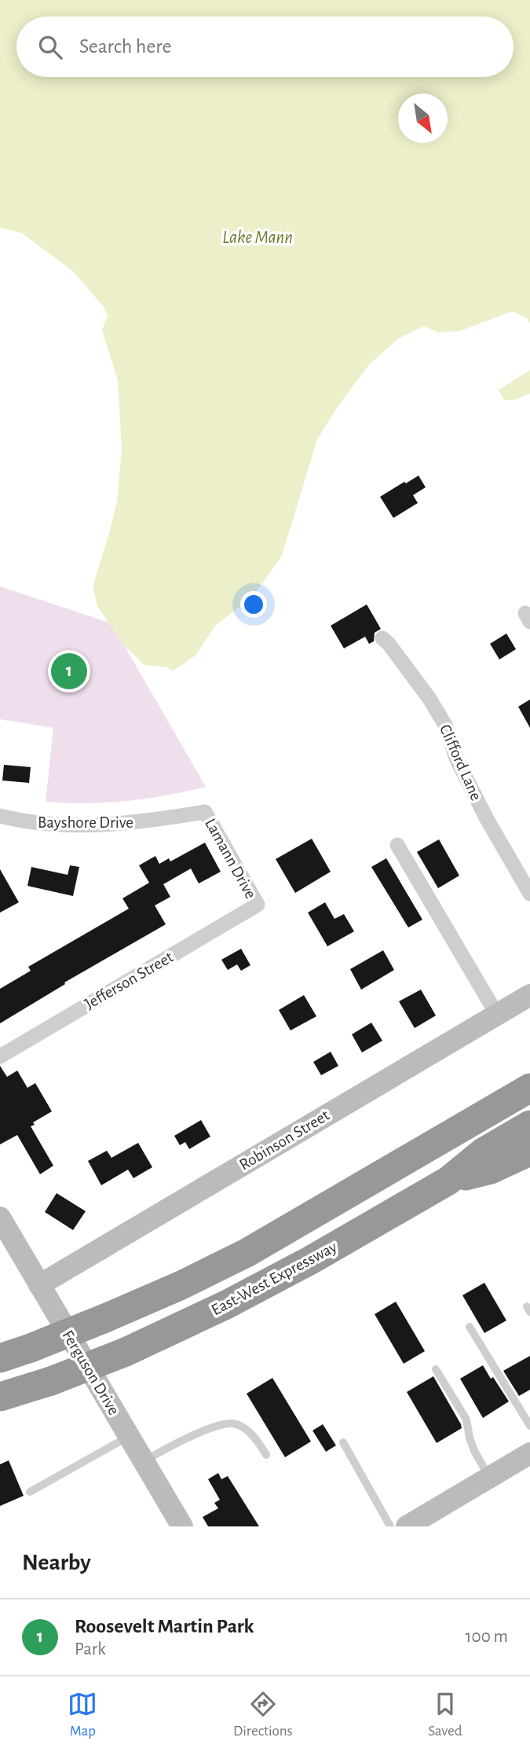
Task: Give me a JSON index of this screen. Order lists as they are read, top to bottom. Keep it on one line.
{"streets":{"highway":["East-West Expressway"],"street":["Clifford Lane","Bayshore Drive","Lamann Drive","Jefferson Street","Robinson Street","Ferguson Drive"]},"crossings":[["Bayshore Drive","Lamann Drive"],["Lamann Drive","Jefferson Street"],["Robinson Street","Ferguson Drive"]],"water":["Lake Mann"],"north":"bottom right","page":{"search":"Search here","pins":"1","heading":"Nearby","list":[{"mark":"1","name":"Roosevelt Martin Park","note":"Park","value":"100 m"}],"nav":["Map","Directions","Saved"]}}
